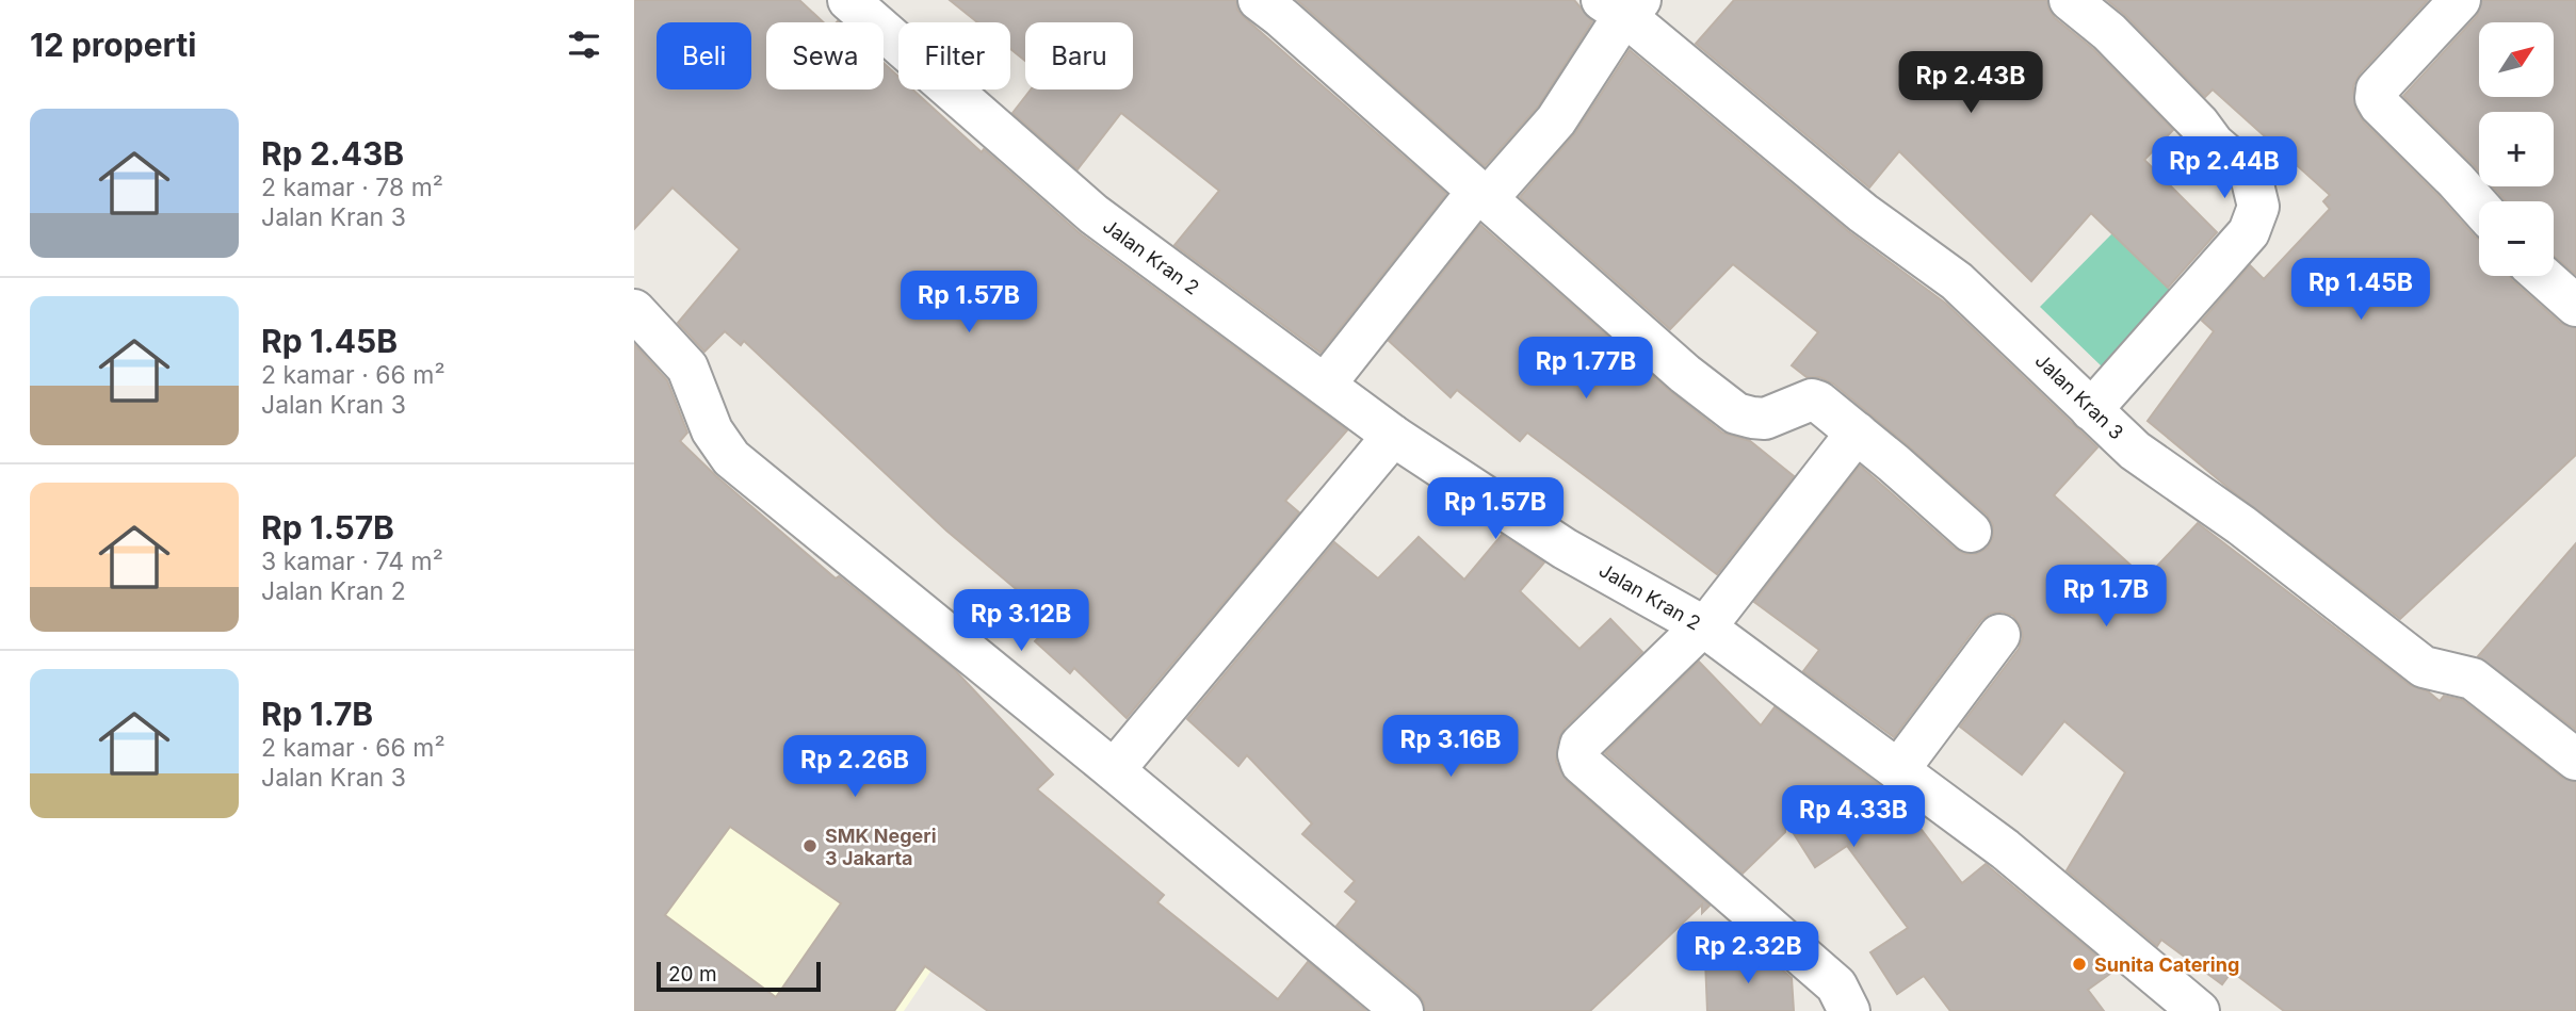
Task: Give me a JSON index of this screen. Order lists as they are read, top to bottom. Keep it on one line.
{"streets":{"street":["Jalan Kran 2","Jalan Kran 3"]},"places":["SMK Negeri 3 Jakarta","Sunita Catering"],"scale_bar":"20 m","north":"top right","page":{"heading":"12 properti","map_buttons":["+","−"],"chip":["Beli","Sewa","Filter","Baru"],"price":["Rp 2.43B","Rp 2.44B","Rp 1.45B","Rp 1.57B","Rp 1.77B","Rp 1.57B","Rp 1.7B","Rp 3.12B","Rp 3.16B","Rp 2.26B","Rp 4.33B","Rp 2.32B"],"list":[{"name":"Rp 2.43B","note":"2 kamar · 78 m² · Jalan Kran 3"},{"name":"Rp 1.45B","note":"2 kamar · 66 m² · Jalan Kran 3"},{"name":"Rp 1.57B","note":"3 kamar · 74 m² · Jalan Kran 2"},{"name":"Rp 1.7B","note":"2 kamar · 66 m² · Jalan Kran 3"}],"scale":"20 m"}}
